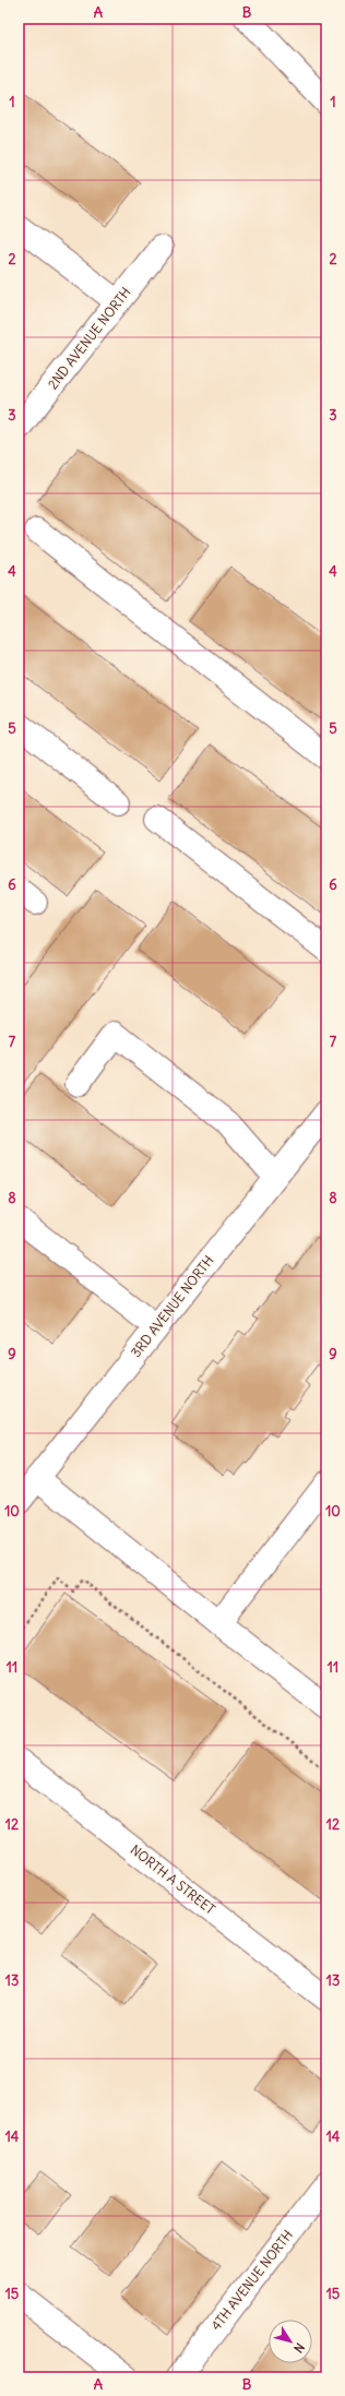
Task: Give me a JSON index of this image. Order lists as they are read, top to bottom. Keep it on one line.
{"streets":{"main road":["2ND AVENUE NORTH","3RD AVENUE NORTH","NORTH A STREET","4TH AVENUE NORTH"]},"north":"bottom right","grid":{"columns":["A","B"],"rows":["1","2","3","4","5","6","7","8","9","10","11","12","13","14","15"]}}
